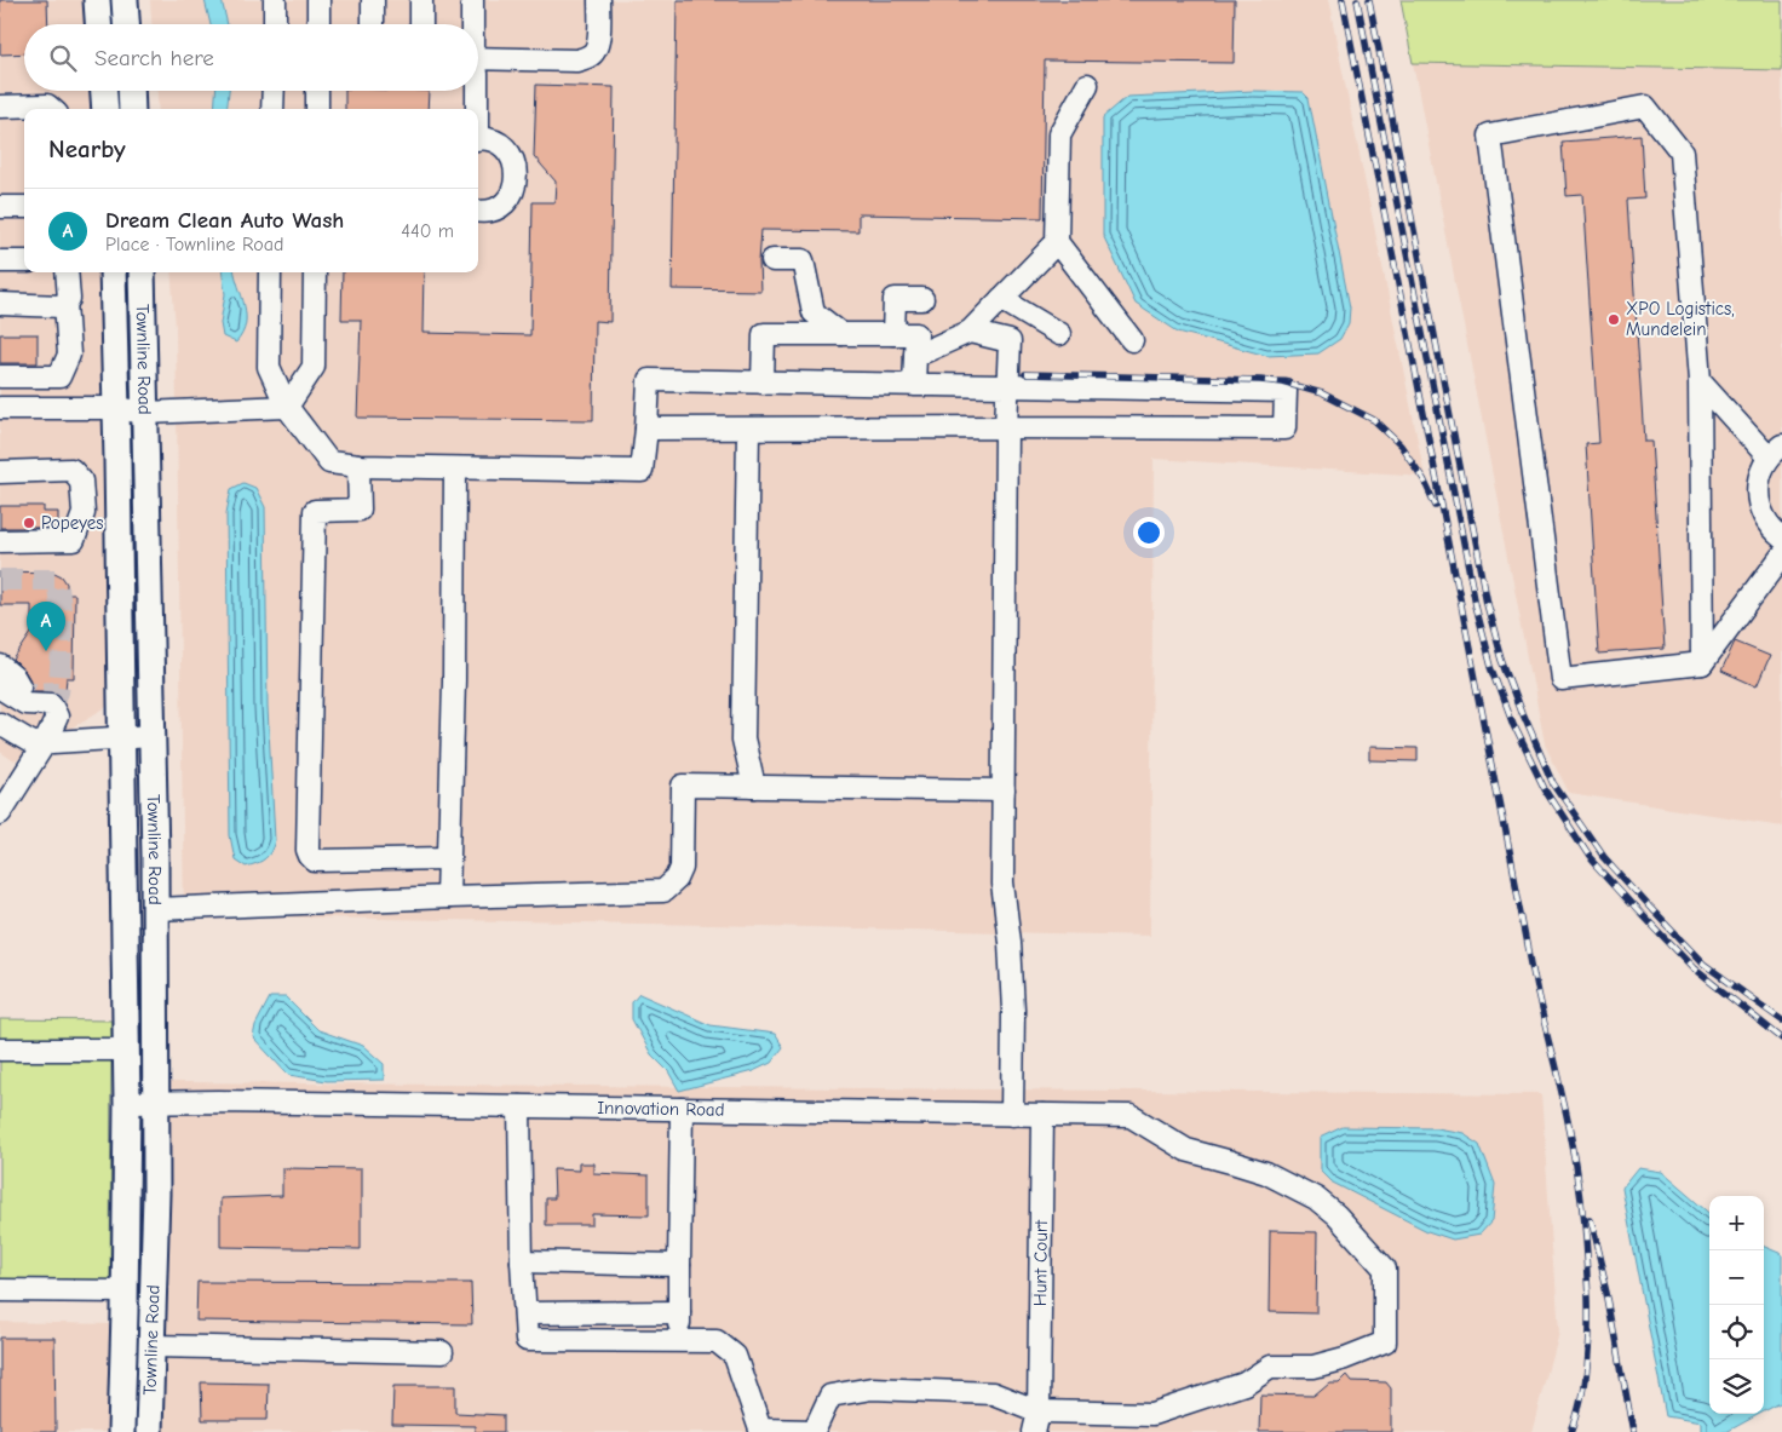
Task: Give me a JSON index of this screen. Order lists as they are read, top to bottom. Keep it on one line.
{"streets":{"main road":["Townline Road"],"street":["Innovation Road","Hunt Court"]},"crossings":[["Townline Road","Innovation Road"],["Innovation Road","Hunt Court"]],"places":["XPO Logistics, Mundelein","Popeyes"],"page":{"search":"Search here","heading":"Nearby","list":[{"mark":"A","name":"Dream Clean Auto Wash","note":"Place · Townline Road","value":"440 m"}],"pins":"A","map_buttons":["+","−"]}}
